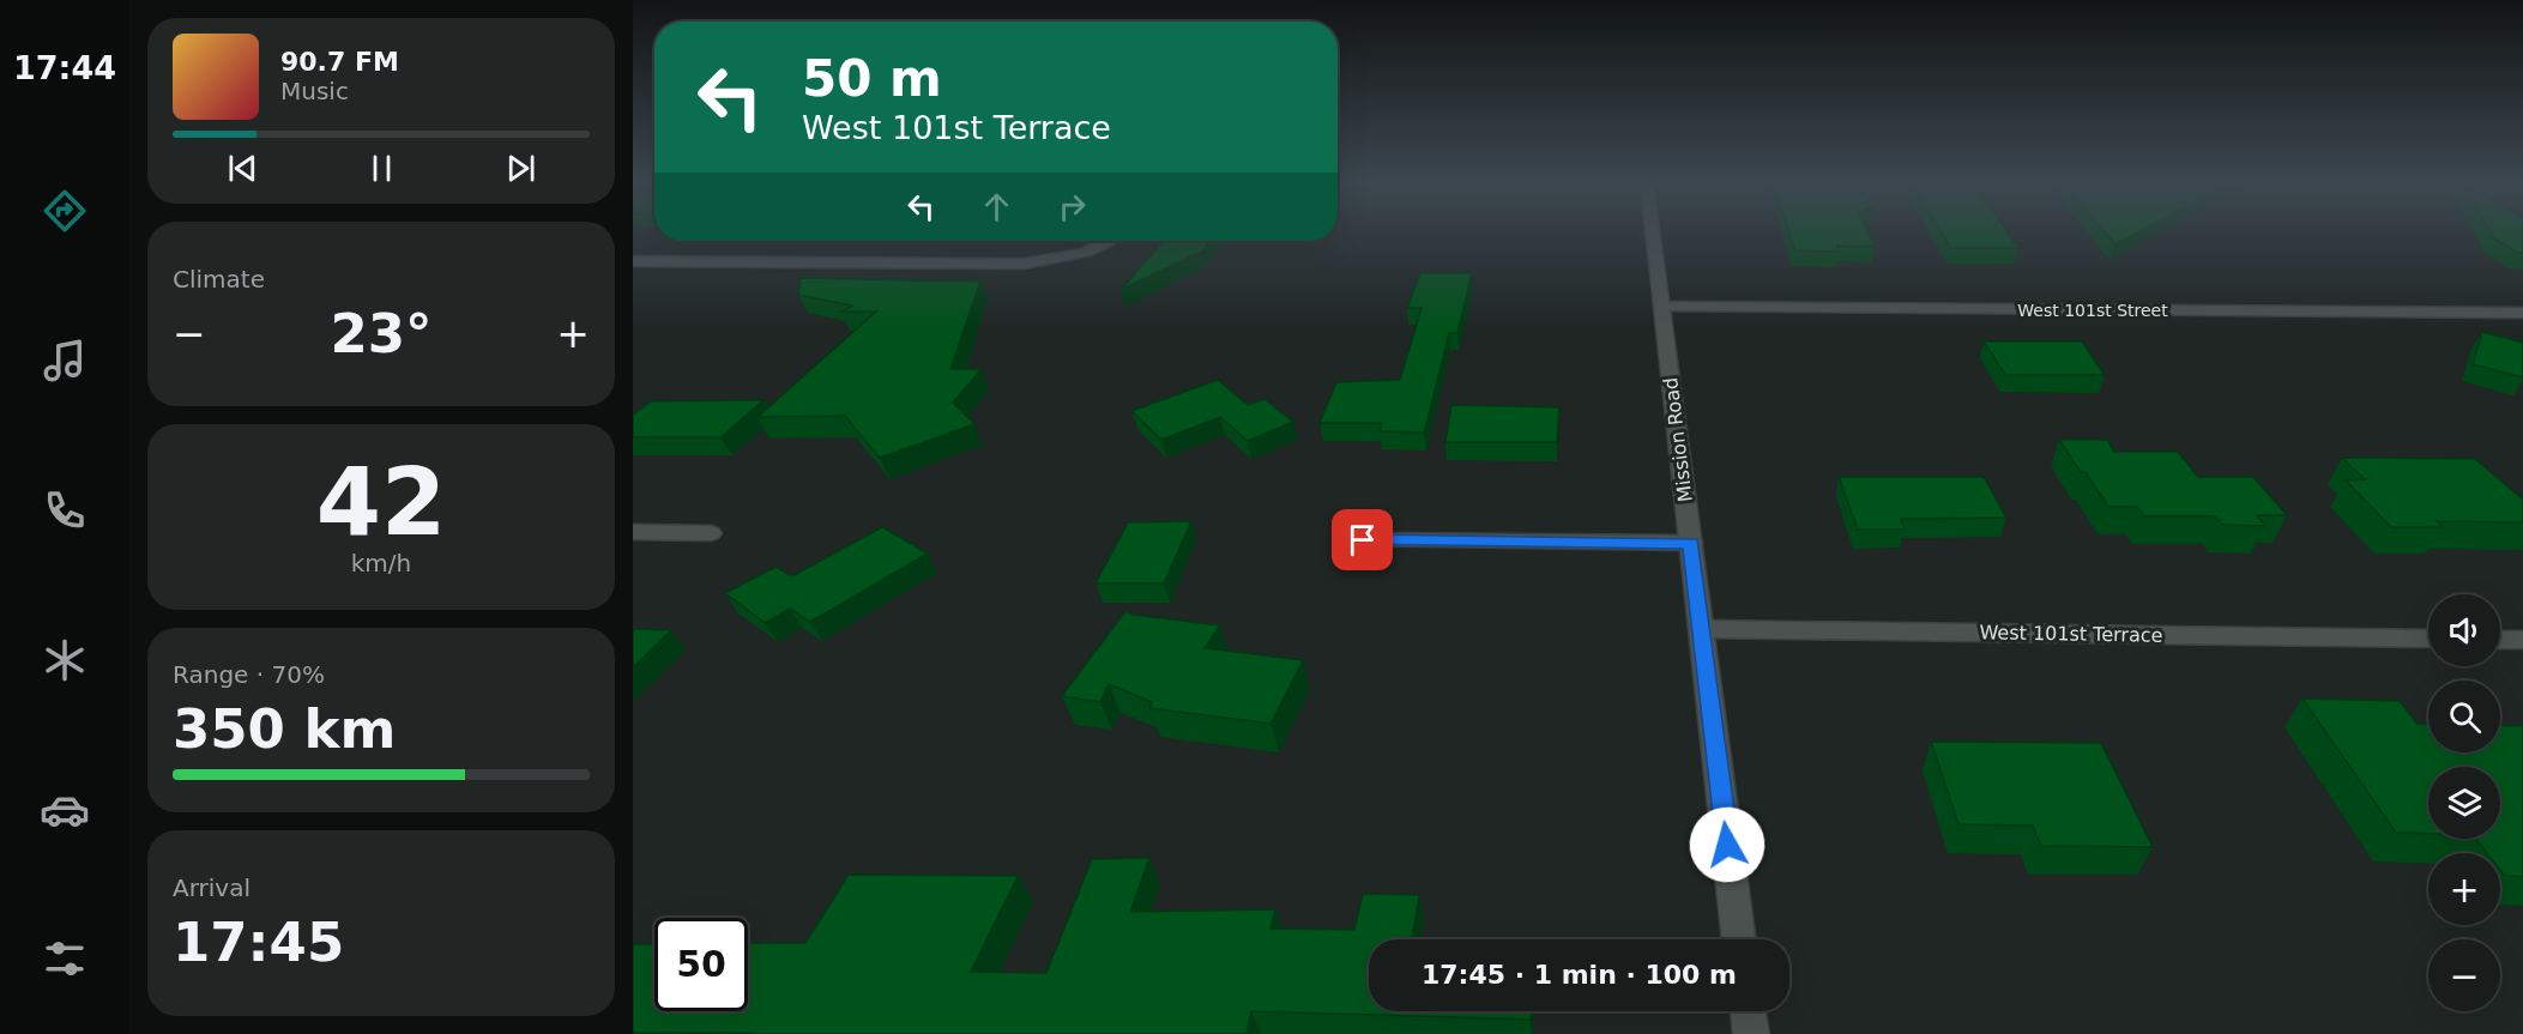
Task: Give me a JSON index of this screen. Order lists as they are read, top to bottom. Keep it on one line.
{"streets":{"street":["West 101st Street","Mission Road","West 101st Terrace"]},"crossings":[["West 101st Street","Mission Road"],["Mission Road","West 101st Terrace"]],"page":{"tabs":"17:44","turn":["50 m","West 101st Terrace"],"song":["90.7 FM","Music"],"tile":["Climate",["42","km/h"],["Range · 70%","350 km"],["Arrival","17:45"]],"heat":["−","23°","+"],"map_buttons":["+","−"],"limit":"50","trip":"17:45 · 1 min · 100 m"}}
